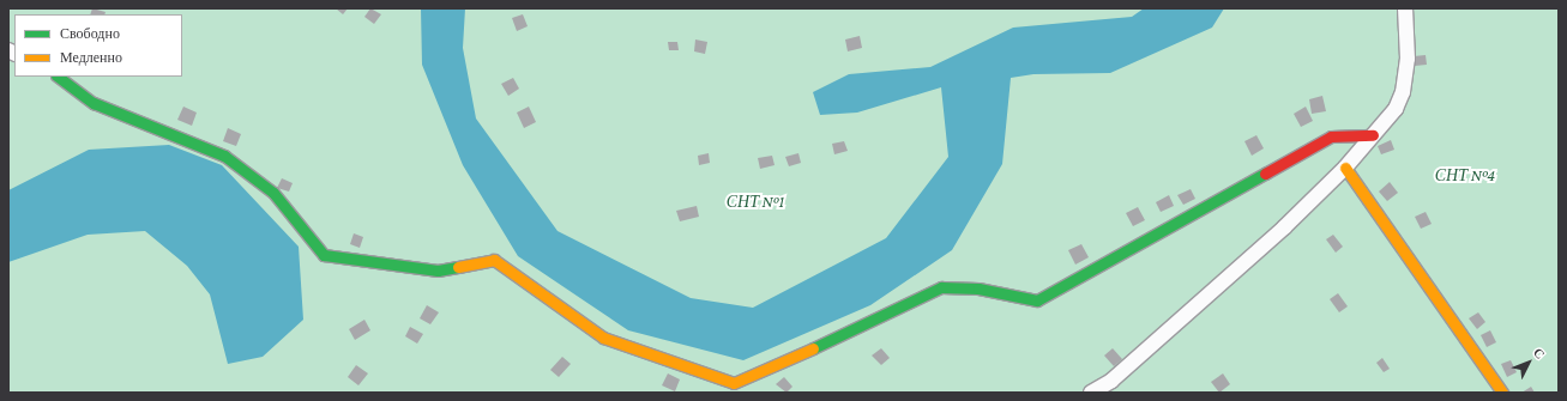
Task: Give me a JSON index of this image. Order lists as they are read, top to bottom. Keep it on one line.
{"parks":["СНТ №4","СНТ №1"],"legend":["Свободно","Медленно"],"north":"top right"}
